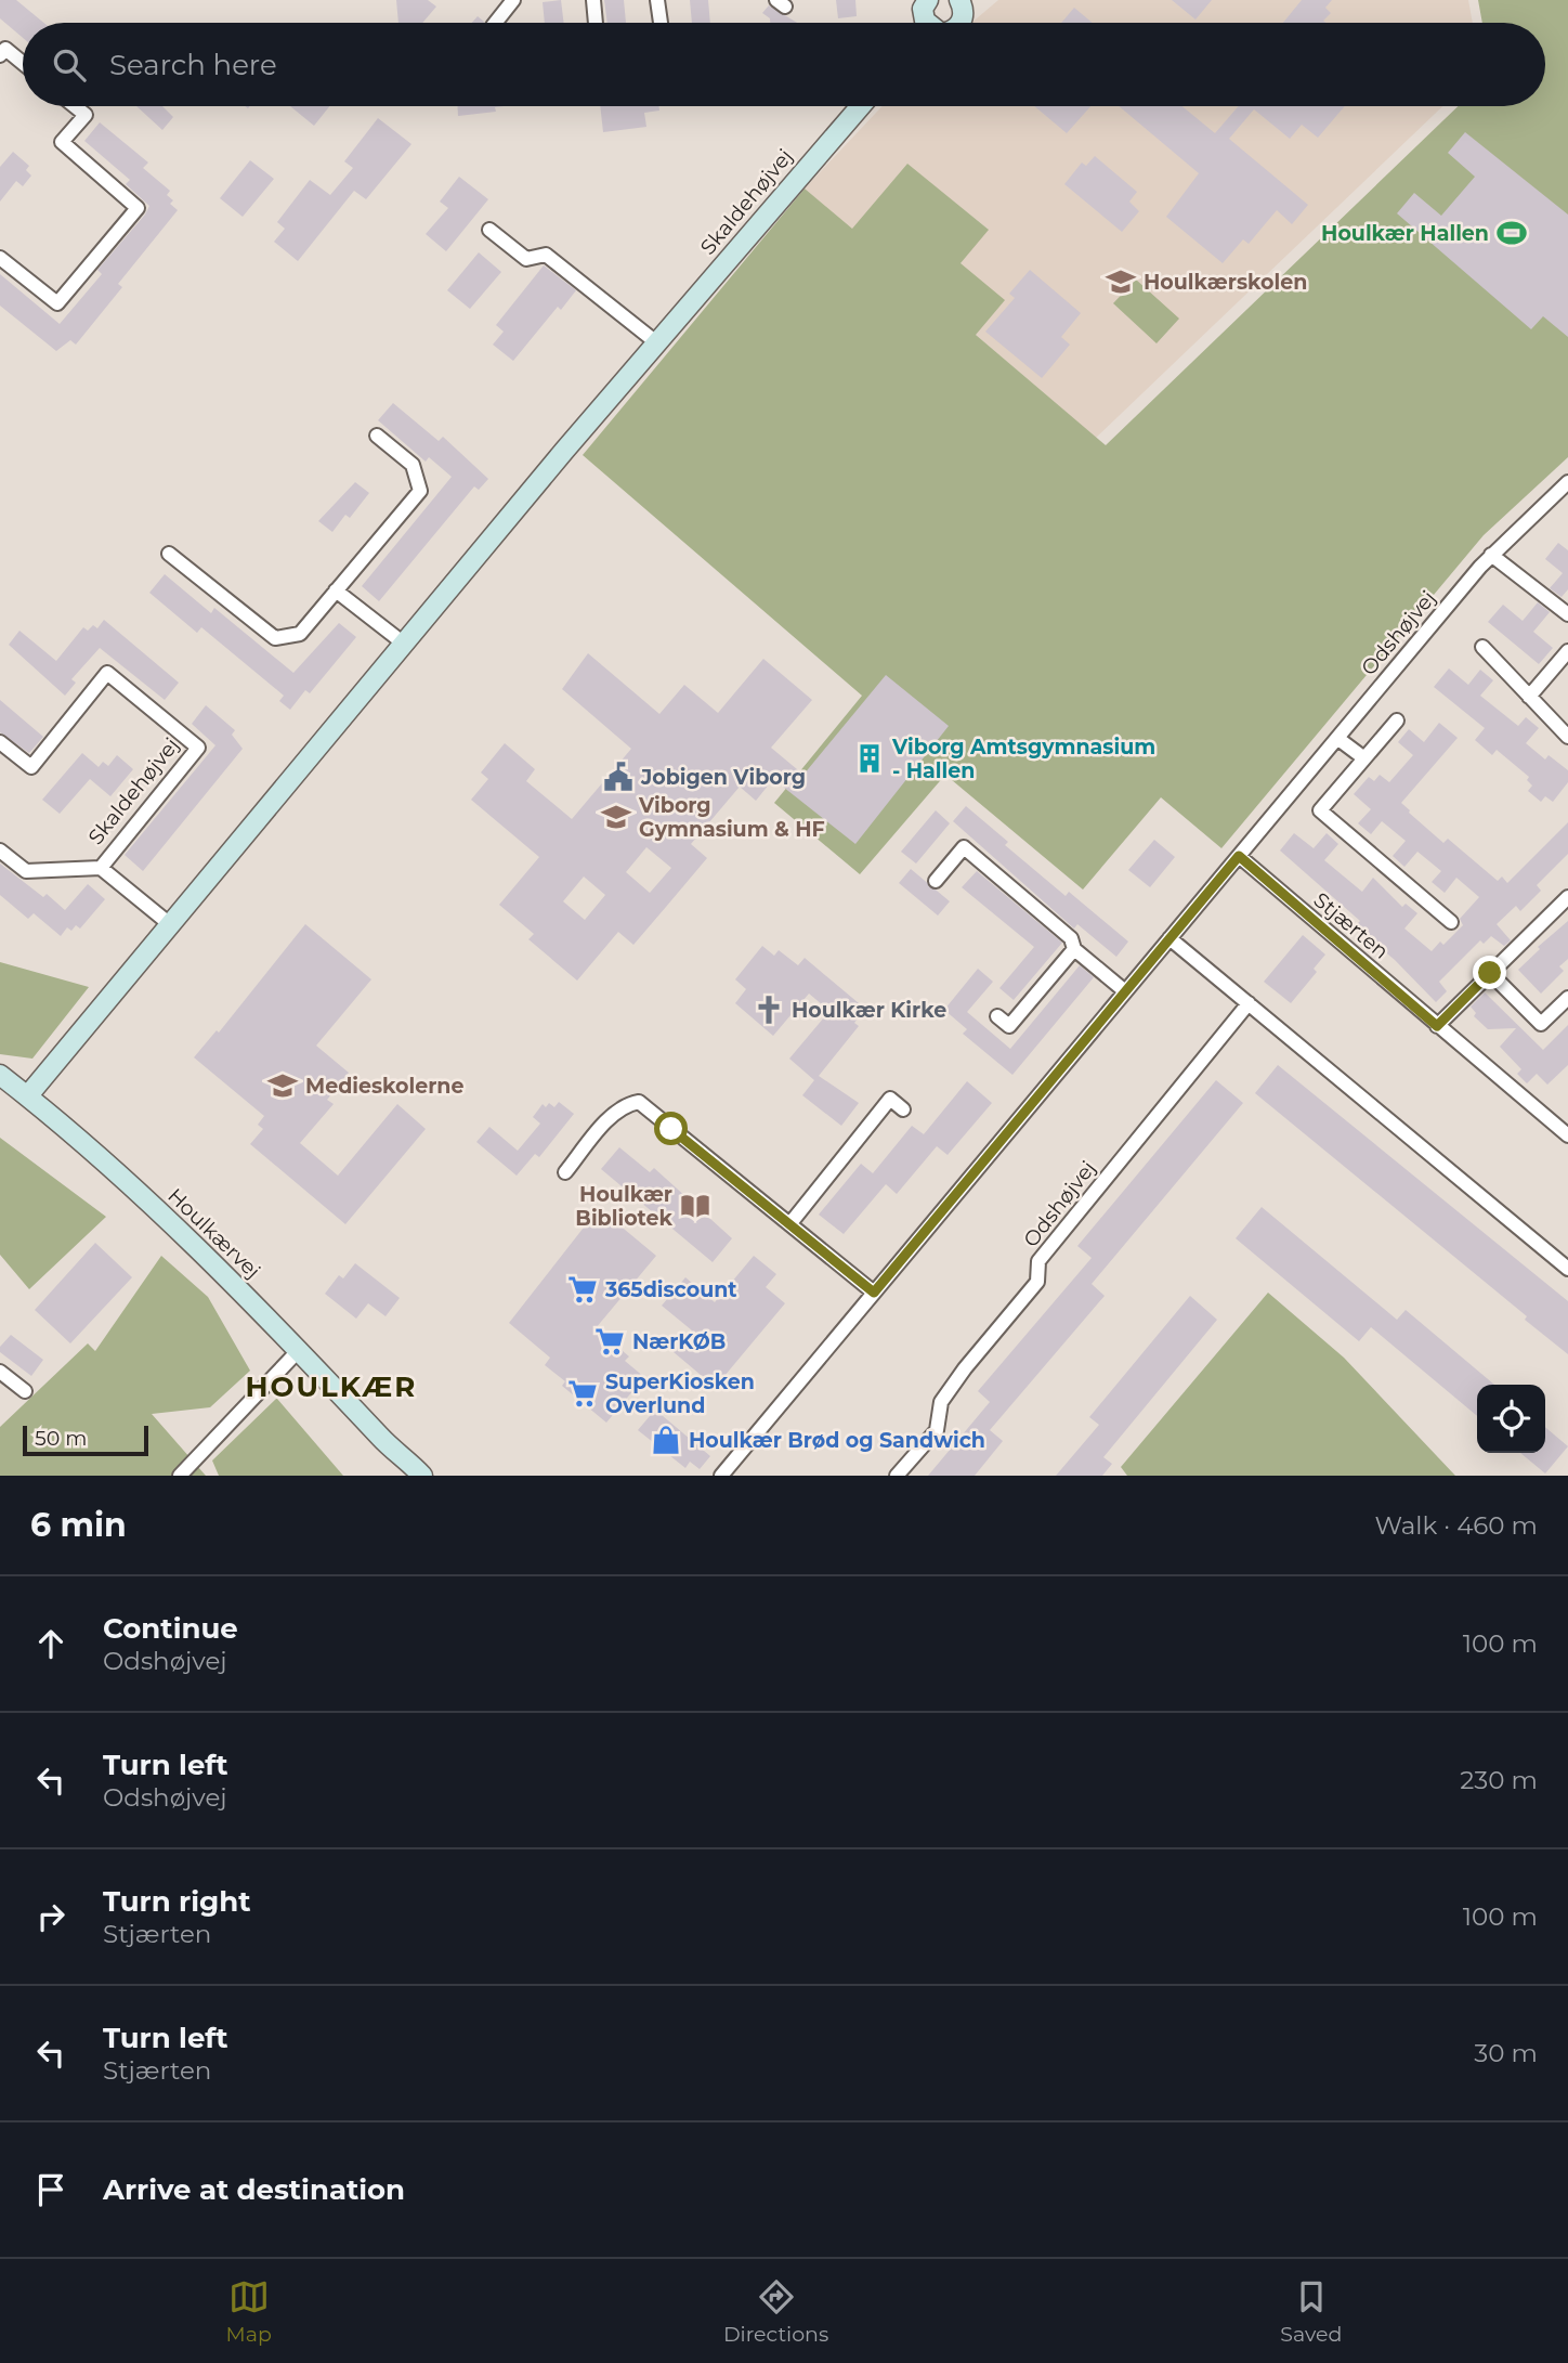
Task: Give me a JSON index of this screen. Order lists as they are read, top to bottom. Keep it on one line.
{"streets":{"street":["Skaldehøjvej","Odshøjvej","Stjærten","Houlkærvej"]},"crossings":[["Skaldehøjvej","Houlkærvej"],["Odshøjvej","Stjærten"]],"districts":["HOULKÆR"],"places":{"sports":["Houlkær Hallen"],"school or university":["Houlkærskolen","Viborg Gymnasium & HF","Medieskolerne"],"building":["Viborg Amtsgymnasium - Hallen"],"public building":["Jobigen Viborg"],"church":["Houlkær Kirke"],"library":["Houlkær Bibliotek"],"supermarket":["365discount","NærKØB","SuperKiosken Overlund"],"shop":["Houlkær Brød og Sandwich"]},"scale_bar":"50 m","page":{"search":"Search here","scale":"50 m","heading":["6 min","Walk · 460 m"],"list":[["Continue","Odshøjvej","100 m"],["Turn left","Odshøjvej","230 m"],["Turn right","Stjærten","100 m"],["Turn left","Stjærten","30 m"],"Arrive at destination"],"nav":["Map","Directions","Saved"]}}
